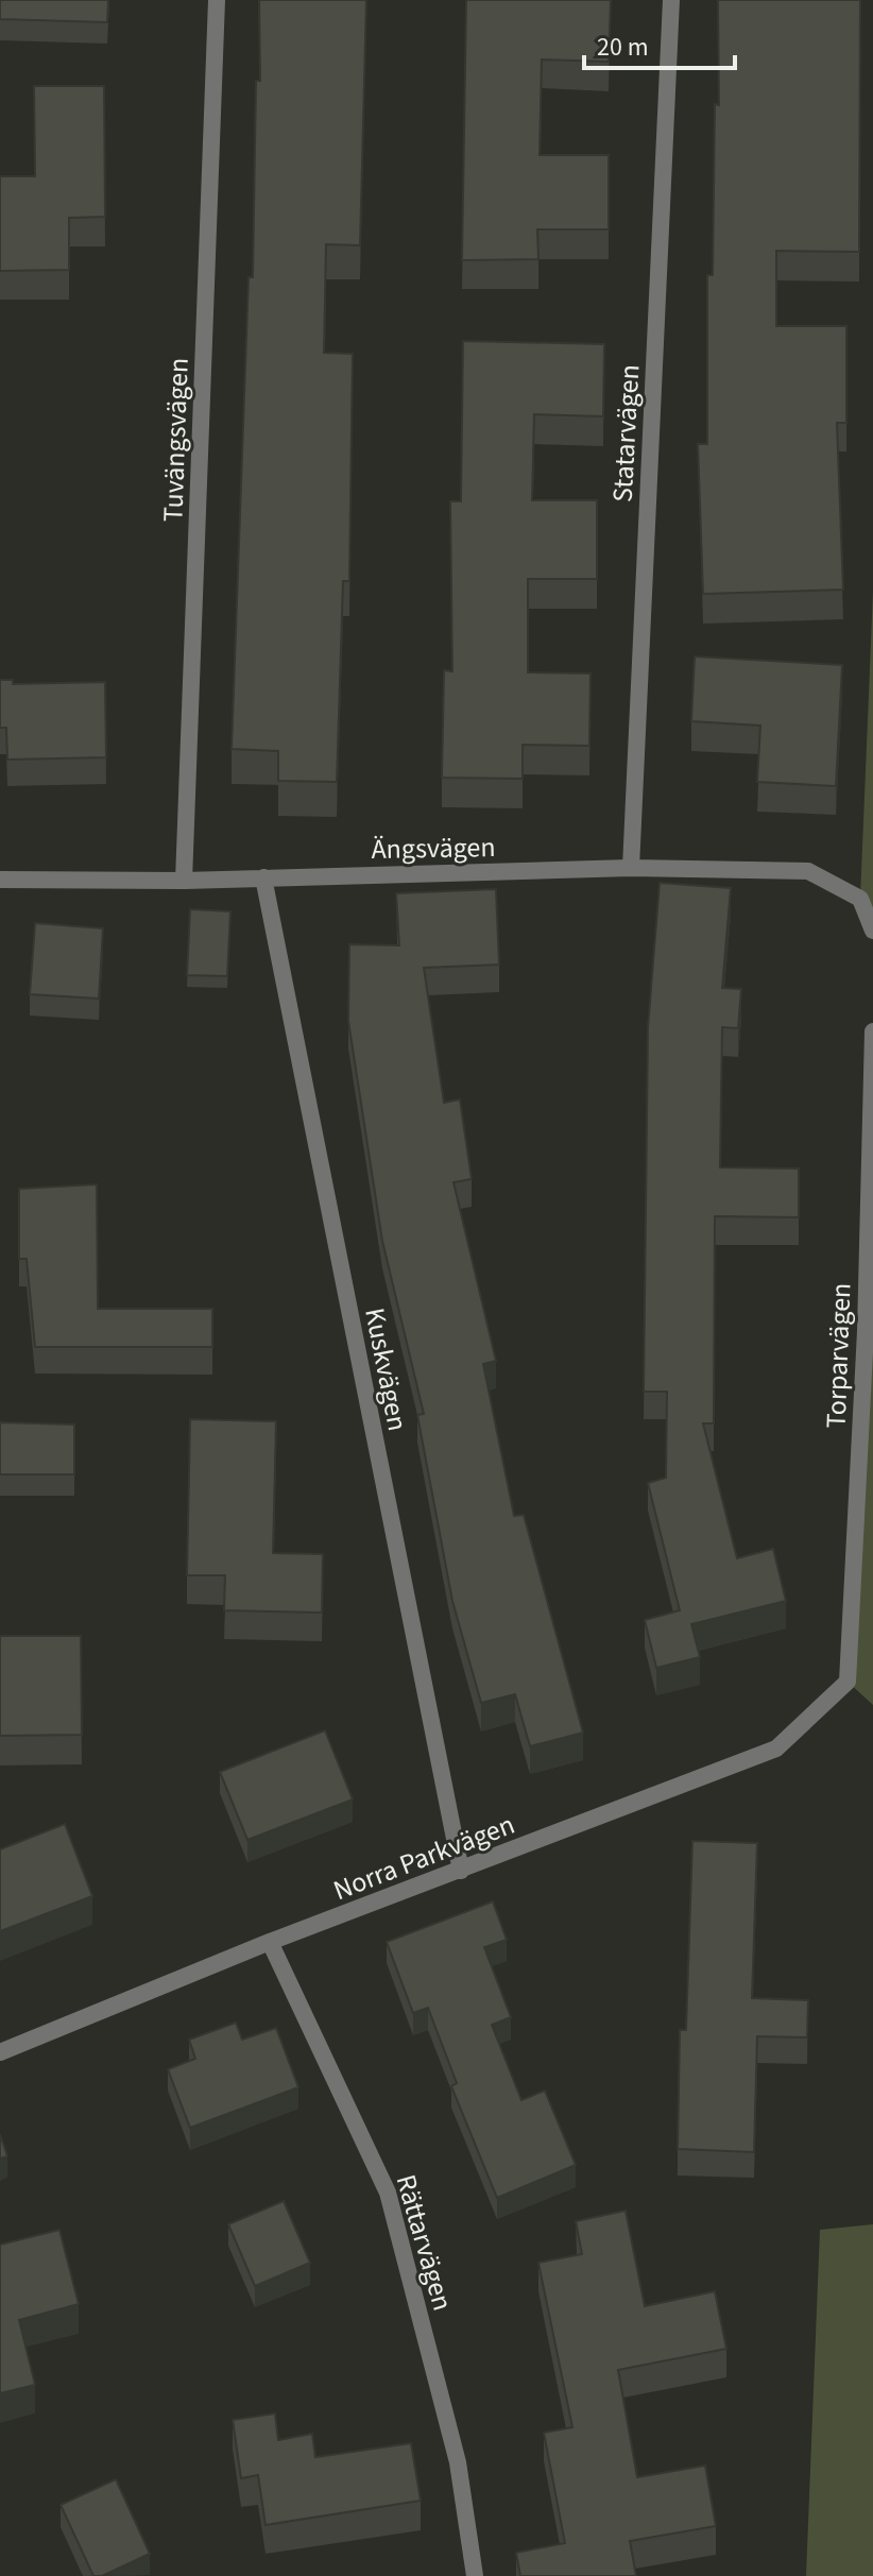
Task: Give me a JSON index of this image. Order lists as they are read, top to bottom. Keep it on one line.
{"streets":{"street":["Statarvägen","Tuvängsvägen","Ängsvägen","Torparvägen","Kuskvägen","Norra Parkvägen","Rättarvägen"]},"crossings":[["Statarvägen","Ängsvägen"],["Tuvängsvägen","Ängsvägen"],["Ängsvägen","Kuskvägen"],["Torparvägen","Norra Parkvägen"],["Kuskvägen","Norra Parkvägen"],["Norra Parkvägen","Rättarvägen"]],"scale_bar":"20 m"}
